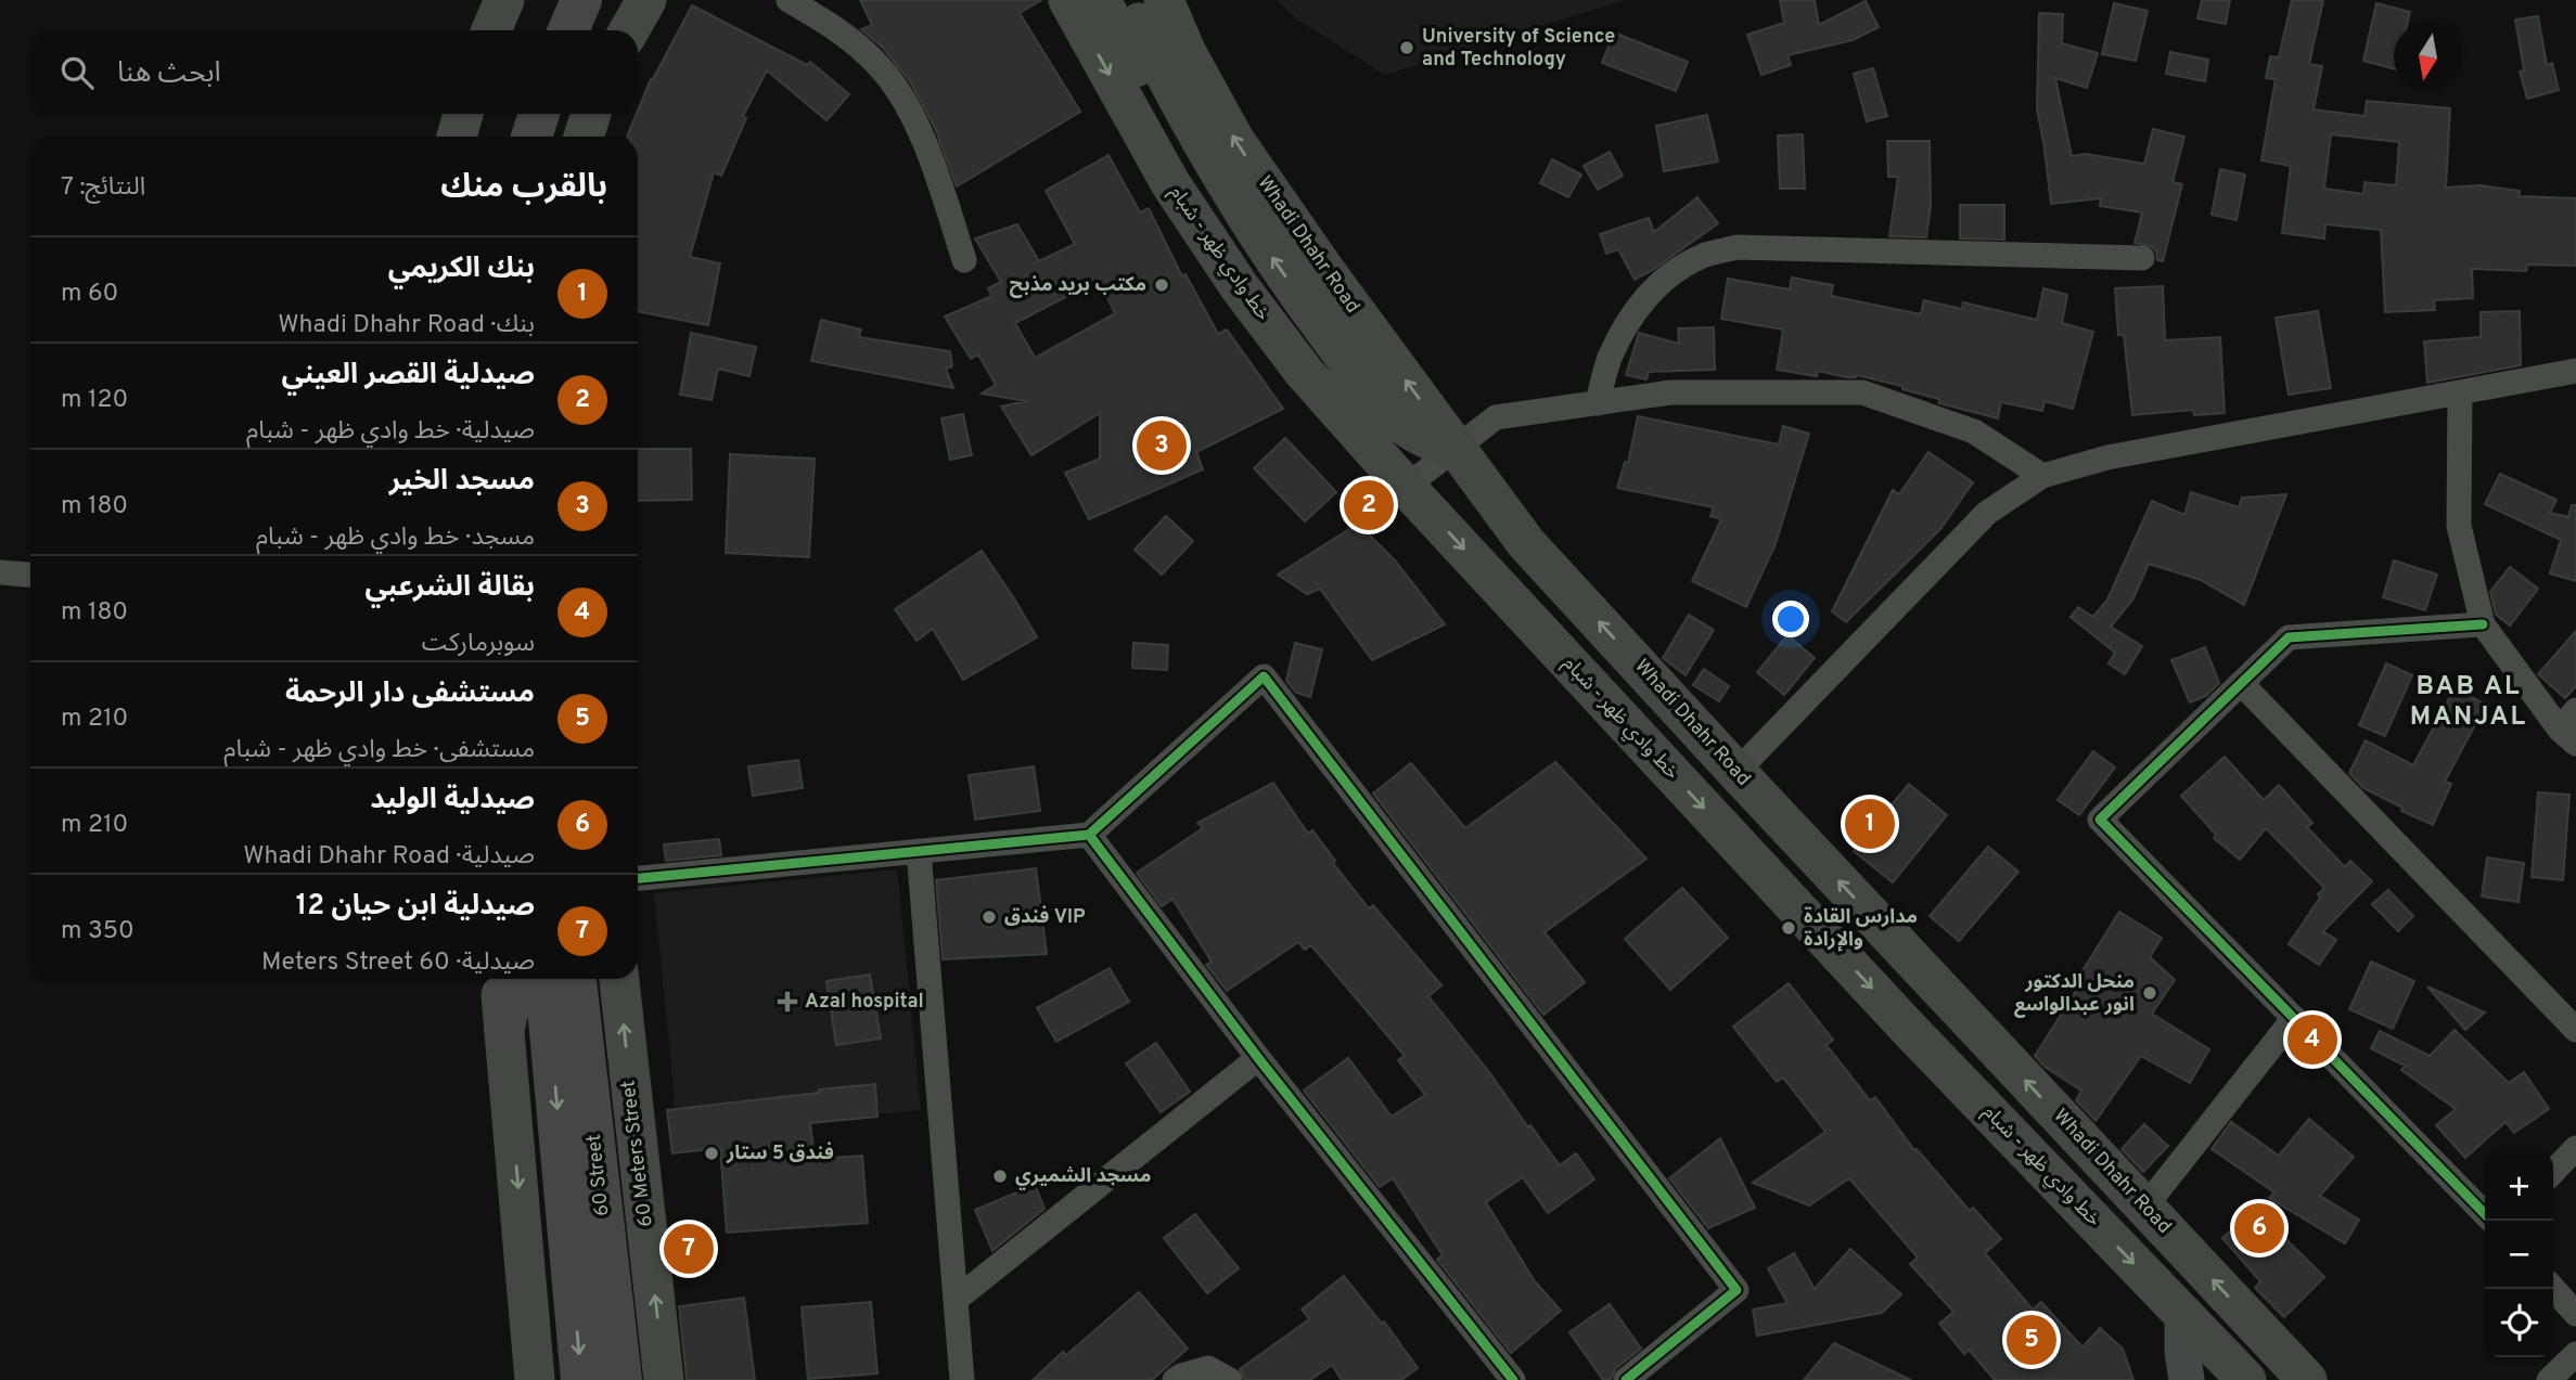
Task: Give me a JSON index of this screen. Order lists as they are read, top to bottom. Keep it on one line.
{"streets":{"highway":["60 Street"],"main road":["Whadi Dhahr Road","خط وادي ظهر - شبام","60 Meters Street"]},"districts":["BAB AL MANJAL"],"places":{"other":["University of Science and Technology","مكتب بريد مذبح","فندق VIP","مدارس القادة والإرادة","منحل الدكتور انور عبدالواسع","فندق 5 ستار","مسجد الشميري"],"health":["Azal hospital"]},"north":"bottom","page":{"search":"ابحث هنا","heading":["بالقرب منك","النتائج: 7"],"list":[{"mark":"1","name":"بنك الكريمي","note":"بنك · Whadi Dhahr Road","value":"60 m"},{"mark":"2","name":"صيدلية القصر العيني","note":"صيدلية · خط وادي ظهر - شبام","value":"120 m"},{"mark":"3","name":"مسجد الخير","note":"مسجد · خط وادي ظهر - شبام","value":"180 m"},{"mark":"4","name":"بقالة الشرعبي","note":"سوبرماركت","value":"180 m"},{"mark":"5","name":"مستشفى دار الرحمة","note":"مستشفى · خط وادي ظهر - شبام","value":"210 m"},{"mark":"6","name":"صيدلية الوليد","note":"صيدلية · Whadi Dhahr Road","value":"210 m"},{"mark":"7","name":"صيدلية ابن حيان 12","note":"صيدلية · 60 Meters Street","value":"350 m"}],"pins":["3","2","1","4","6","7","5"],"map_buttons":["+","−"]}}
